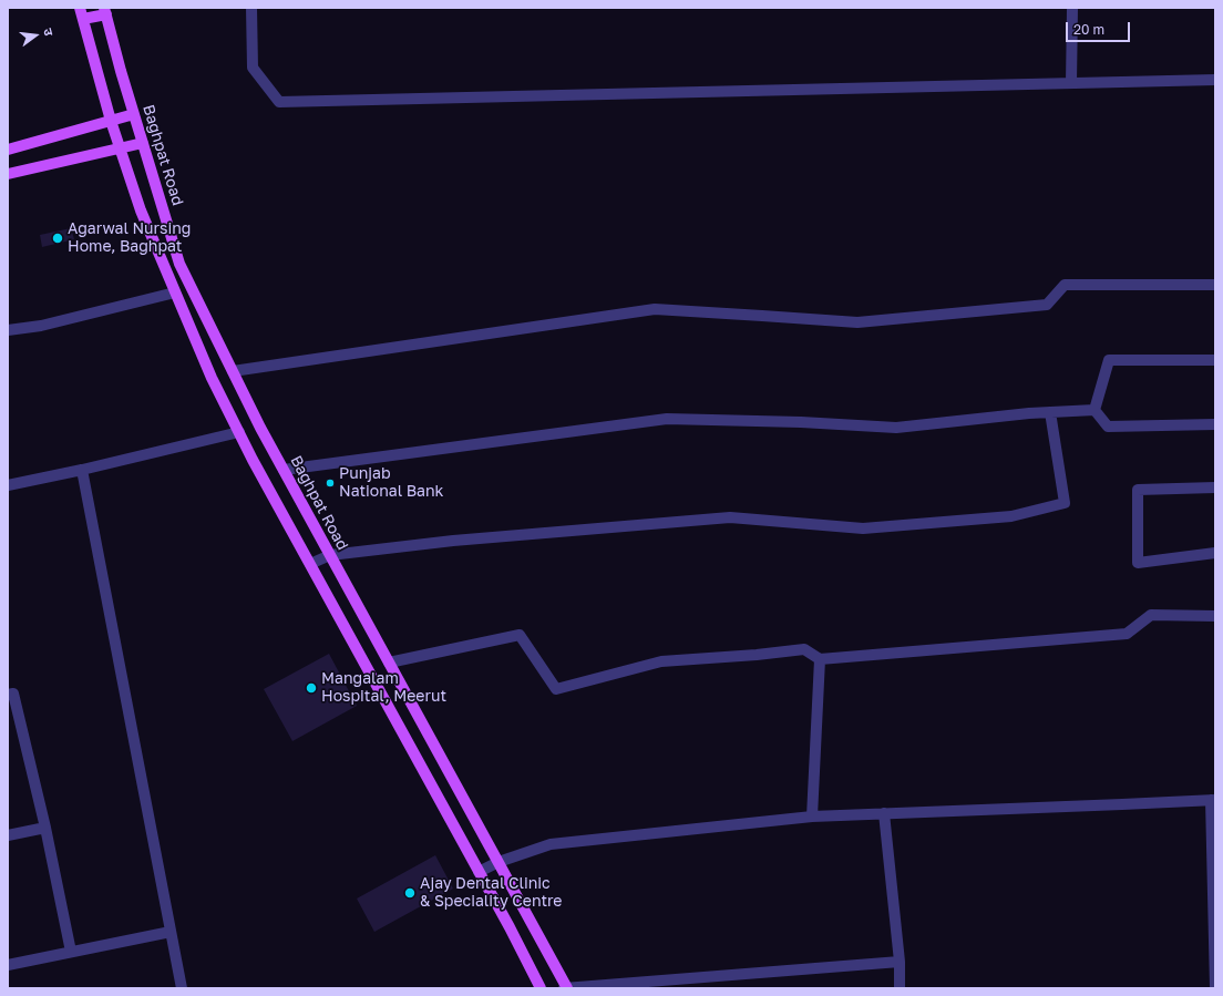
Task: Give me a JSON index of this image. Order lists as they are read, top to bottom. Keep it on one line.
{"streets":{"main road":["Baghpat Road"]},"places":["Agarwal Nursing Home, Baghpat","Punjab National Bank","Mangalam Hospital, Meerut","Ajay Dental Clinic & Speciality Centre"],"scale_bar":"20 m","north":"right"}
